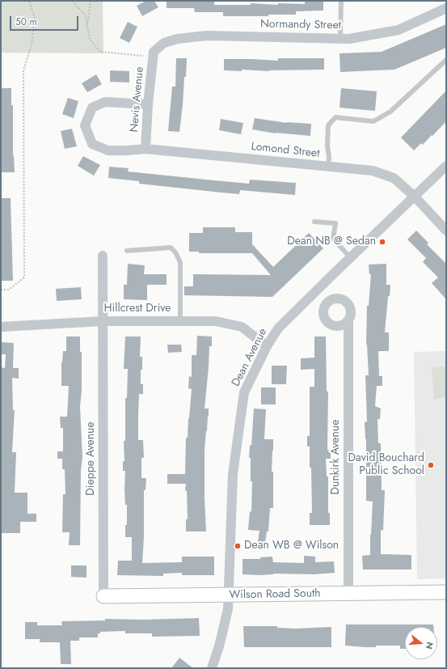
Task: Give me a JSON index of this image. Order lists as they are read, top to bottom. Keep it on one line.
{"streets":{"main road":["Wilson Road South"],"street":["Normandy Street","Nevis Avenue","Lomond Street","Hillcrest Drive","Dean Avenue","Dunkirk Avenue","Dieppe Avenue"]},"crossings":[["Normandy Street","Nevis Avenue"],["Nevis Avenue","Lomond Street"],["Lomond Street","Dean Avenue"],["Hillcrest Drive","Dean Avenue"],["Hillcrest Drive","Dieppe Avenue"],["Dean Avenue","Wilson Road South"],["Dunkirk Avenue","Wilson Road South"],["Dieppe Avenue","Wilson Road South"]],"places":["Dean NB @ Sedan","David Bouchard Public School","Dean WB @ Wilson"],"scale_bar":"50 m","north":"right"}
